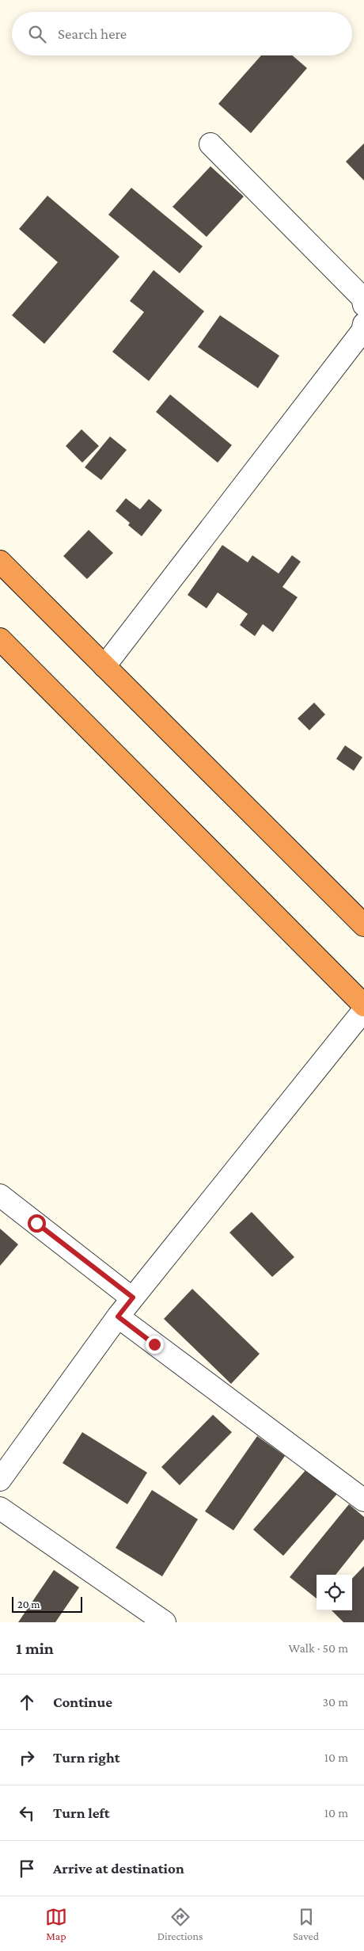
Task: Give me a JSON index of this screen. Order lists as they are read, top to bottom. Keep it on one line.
{"scale_bar":"20 m","page":{"search":"Search here","scale":"20 m","heading":["1 min","Walk · 50 m"],"list":[["Continue","30 m"],["Turn right","10 m"],["Turn left","10 m"],"Arrive at destination"],"nav":["Map","Directions","Saved"]}}
